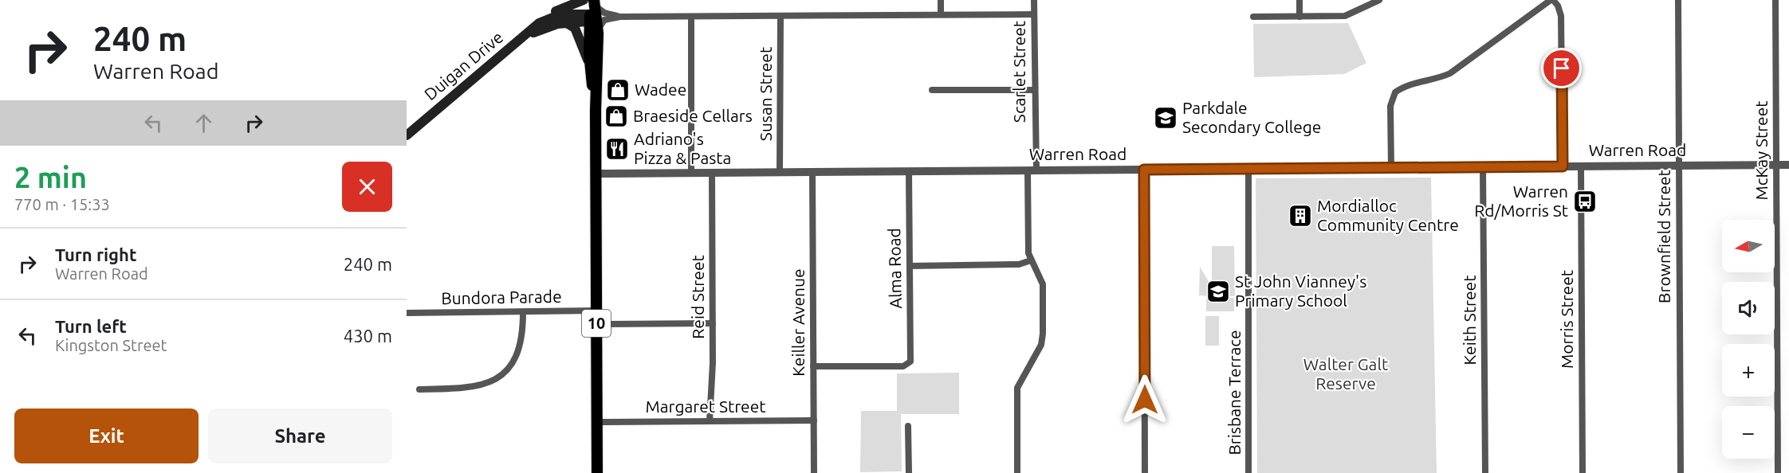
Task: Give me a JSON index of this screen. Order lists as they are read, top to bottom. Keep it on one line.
{"streets":{"highway":["10"],"main road":["Duigan Drive"],"street":["Scarlet Street","Susan Street","Warren Road","McKay Street","Brownfield Street","Alma Road","Reid Street","Bundora Parade","Morris Street","Keith Street","Keiller Avenue","Brisbane Terrace","Margaret Street"]},"crossings":[["Duigan Drive","10"],["Scarlet Street","Warren Road"],["Susan Street","Warren Road"],["Warren Road","McKay Street"],["Warren Road","Brownfield Street"],["Warren Road","Alma Road"],["Warren Road","Reid Street"],["Warren Road","Morris Street"],["Warren Road","Keith Street"],["Warren Road","Keiller Avenue"],["Warren Road","10"],["Warren Road","Brisbane Terrace"],["Alma Road","Keiller Avenue"],["Reid Street","Margaret Street"],["Bundora Parade","10"],["Keiller Avenue","Margaret Street"],["10","Margaret Street"]],"parks":["Walter Galt Reserve"],"places":{"shop":["Wadee","Braeside Cellars"],"school or university":["Parkdale Secondary College","St John Vianney's Primary School"],"restaurant":["Adriano's Pizza & Pasta"],"bus stop":["Warren Rd/Morris St"],"building":["Mordialloc Community Centre"]},"north":"left","page":{"turn":["240 m","Warren Road"],"heading":["2 min","770 m · 15:33"],"map_buttons":["+","−"],"list":[{"name":"Turn right","note":"Warren Road","value":"240 m"},{"name":"Turn left","note":"Kingston Street","value":"430 m"}],"buttons":["Exit","Share"]}}
